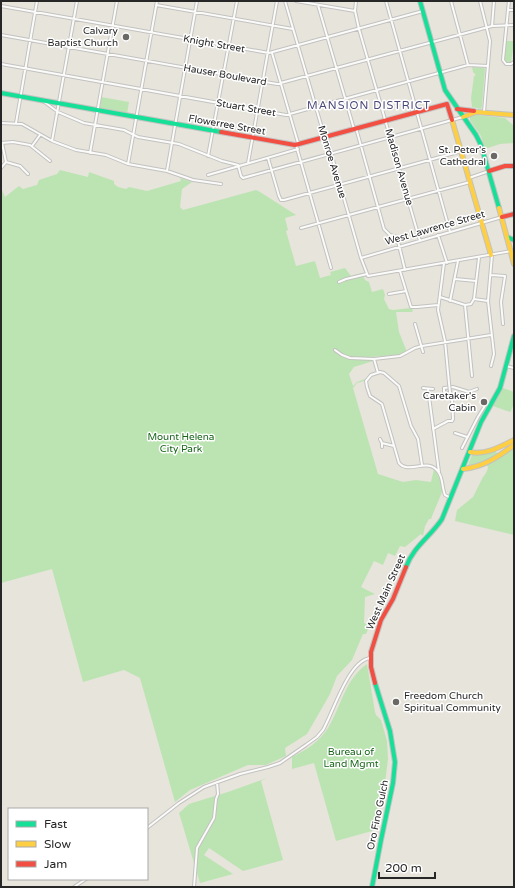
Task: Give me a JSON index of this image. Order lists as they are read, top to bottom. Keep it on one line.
{"streets":{"street":["Knight Street","Hauser Boulevard","Stuart Street","Flowerree Street","Monroe Avenue","Madison Avenue","West Lawrence Street","West Main Street","Oro Fino Gulch"]},"crossings":[["Knight Street","Monroe Avenue"],["Knight Street","Madison Avenue"],["Hauser Boulevard","Monroe Avenue"],["Hauser Boulevard","Madison Avenue"],["Stuart Street","Monroe Avenue"],["Stuart Street","Madison Avenue"],["Flowerree Street","Monroe Avenue"],["Flowerree Street","Madison Avenue"],["Monroe Avenue","West Lawrence Street"],["Madison Avenue","West Lawrence Street"],["West Main Street","Oro Fino Gulch"]],"districts":["MANSION DISTRICT"],"parks":["Mount Helena City Park","Bureau of Land Mgmt"],"places":["Calvary Baptist Church","St. Peter's Cathedral","Caretaker's Cabin","Freedom Church Spiritual Community"],"legend":["Fast","Slow","Jam"],"scale_bar":"200 m"}
